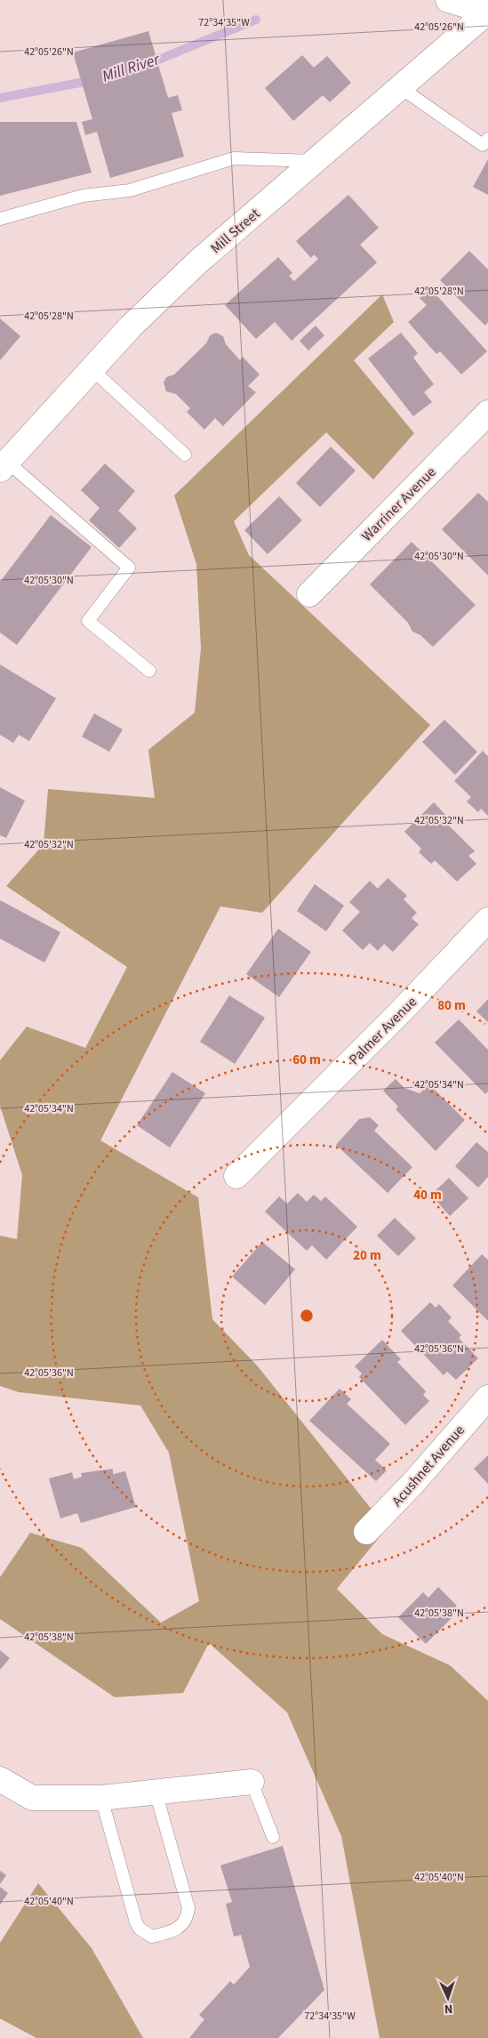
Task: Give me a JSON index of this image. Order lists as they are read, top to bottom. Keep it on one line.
{"streets":{"street":["Mill Street","Warriner Avenue","Palmer Avenue","Acushnet Avenue"]},"water":["Mill River"],"north":"bottom","coordinates":["72°34'35\"W","42°05'26\"N","42°05'28\"N","42°05'30\"N","42°05'32\"N","42°05'34\"N","42°05'36\"N","42°05'38\"N","42°05'40\"N"],"rings":["80 m","60 m","40 m","20 m"]}
